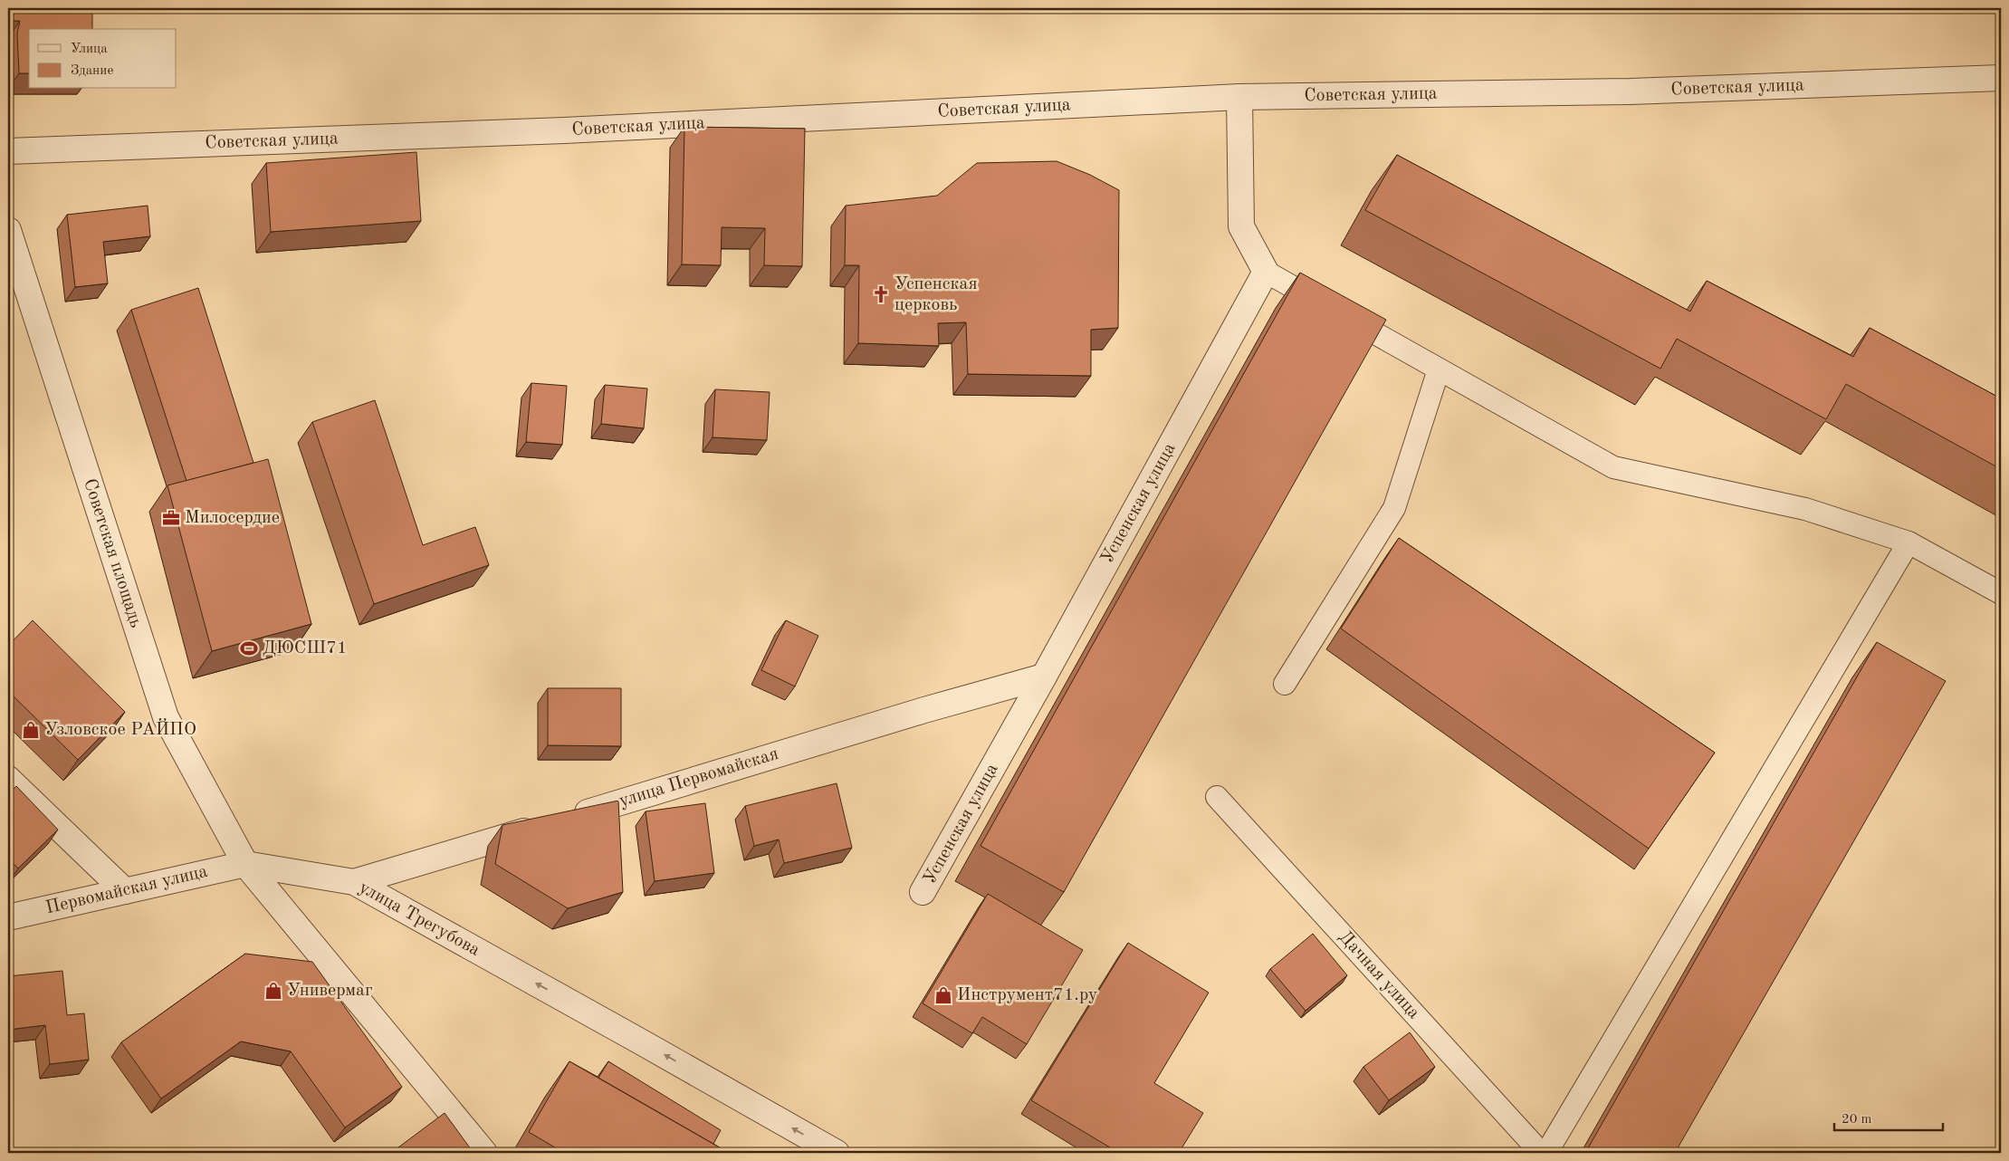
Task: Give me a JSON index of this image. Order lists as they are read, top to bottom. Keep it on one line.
{"streets":{"street":["Советская улица","Успенская улица","Советская площадь","улица Первомайская","Первомайская улица","улица Трегубова"],"lane":["Дачная улица"]},"crossings":[["Успенская улица","улица Первомайская"],["Советская площадь","Первомайская улица"],["Советская площадь","улица Трегубова"],["Первомайская улица","улица Трегубова"]],"places":{"church":["Успенская церковь"],"office":["Милосердие"],"sports":["ДЮСШ71"],"shop":["Узловское РАЙПО","Универмаг","Инструмент71.ру"]},"legend":["Улица","Здание"],"scale_bar":"20 m"}
